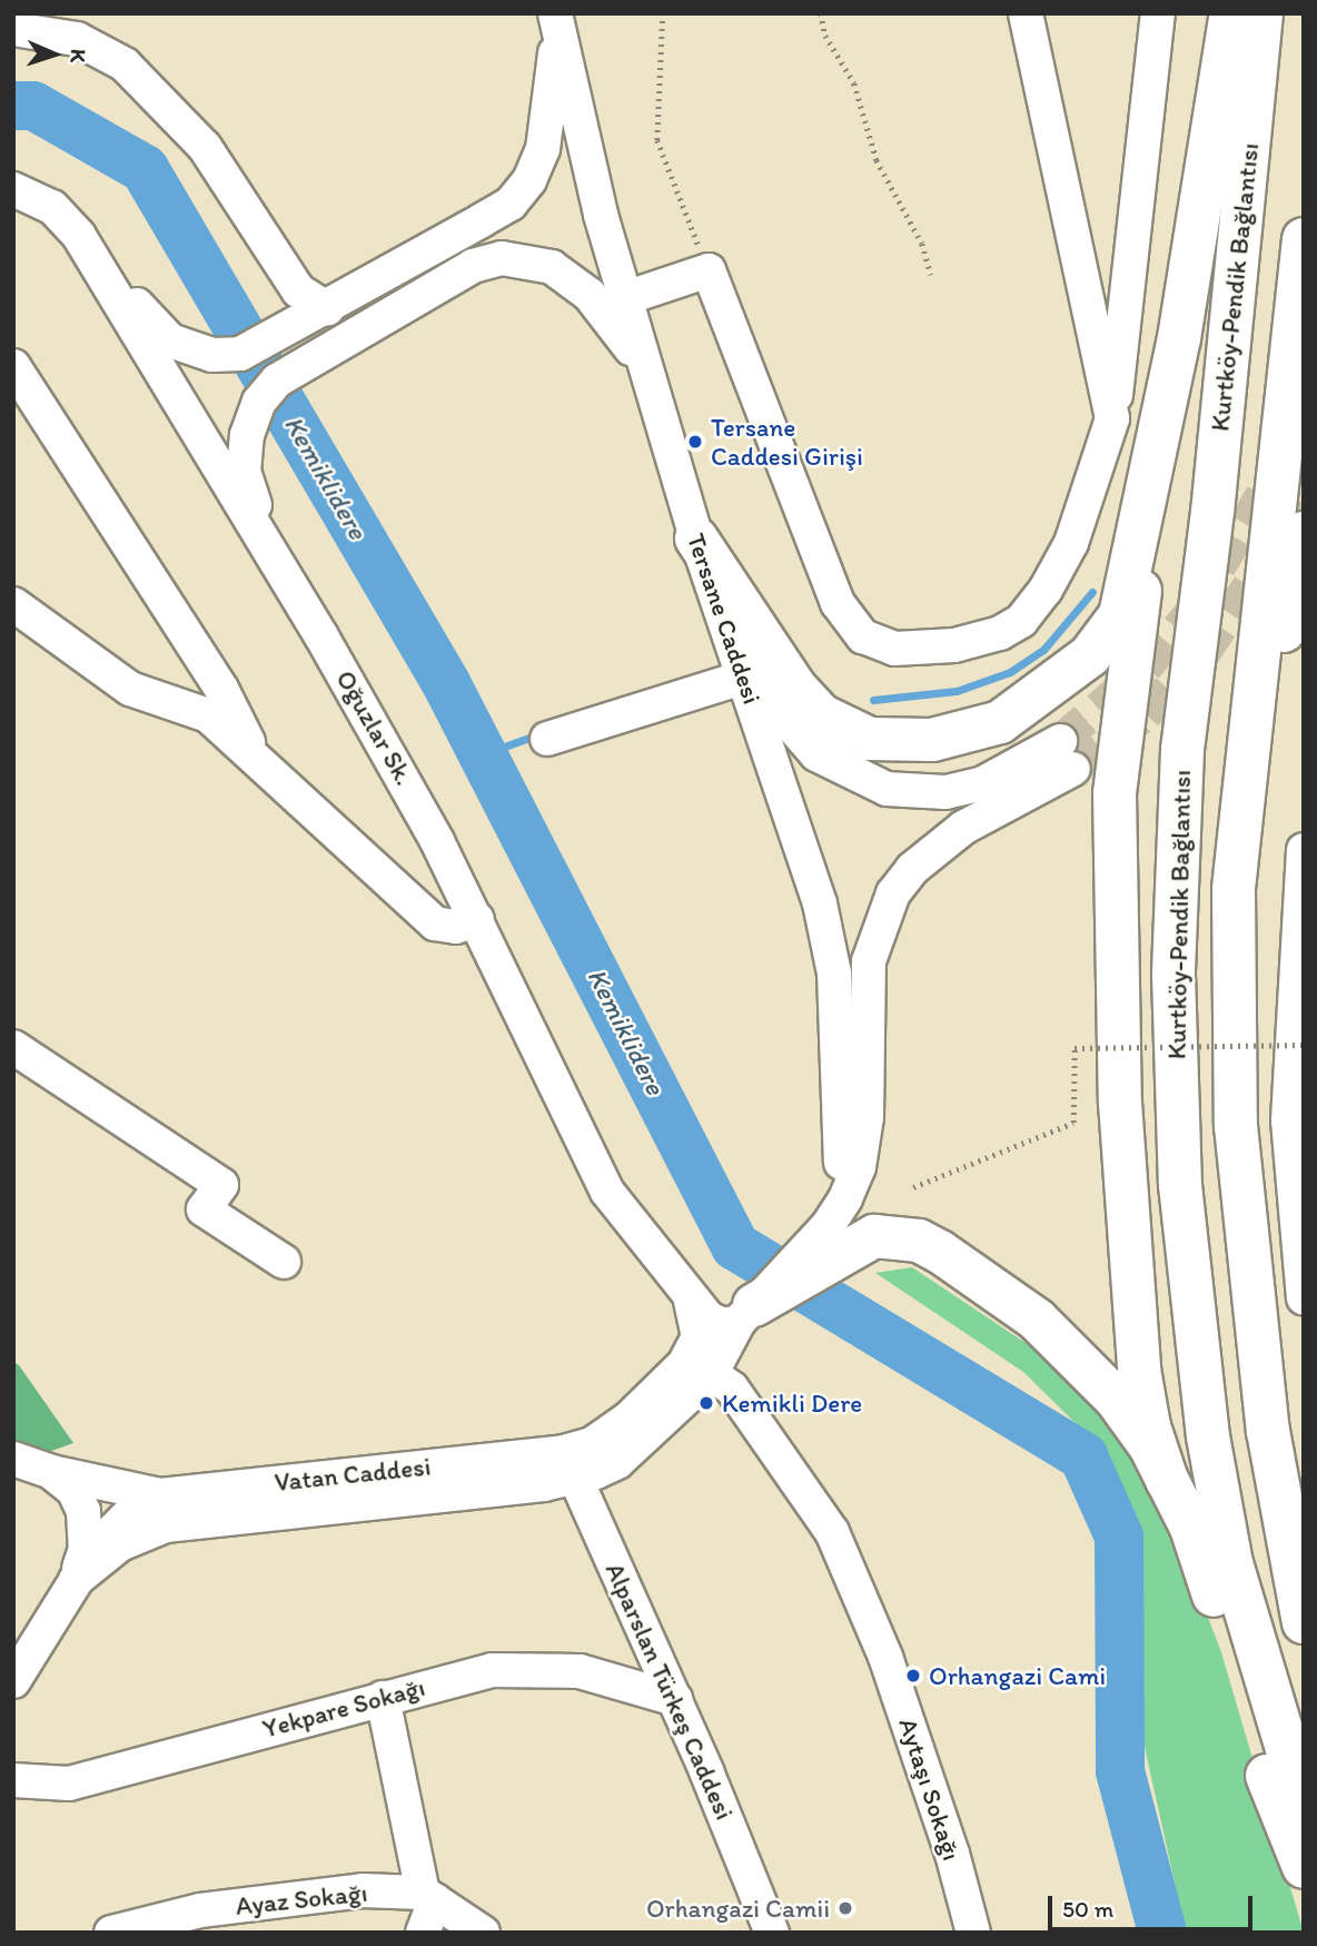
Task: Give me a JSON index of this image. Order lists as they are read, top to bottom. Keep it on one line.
{"streets":{"highway":["Kurtköy-Pendik Bağlantısı"],"street":["Tersane Caddesi","Oğuzlar Sk.","Vatan Caddesi","Alparslan Türkeş Caddesi","Yekpare Sokağı","Aytaşı Sokağı","Ayaz Sokağı"]},"crossings":[["Oğuzlar Sk.","Vatan Caddesi"],["Vatan Caddesi","Alparslan Türkeş Caddesi"],["Alparslan Türkeş Caddesi","Yekpare Sokağı"]],"water":["Kemiklidere"],"places":["Tersane Caddesi Girişi","Kemikli Dere","Orhangazi Cami","Orhangazi Camii"],"scale_bar":"50 m","north":"right"}
